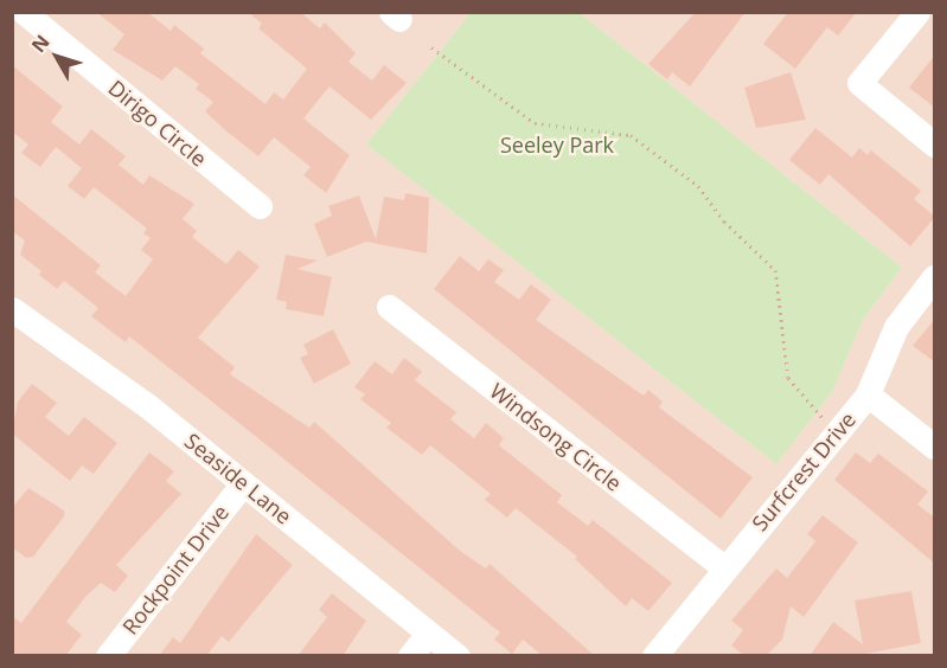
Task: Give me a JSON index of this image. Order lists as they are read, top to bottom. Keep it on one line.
{"streets":{"street":["Dirigo Circle","Windsong Circle","Surfcrest Drive","Seaside Lane","Rockpoint Drive"]},"crossings":[["Windsong Circle","Surfcrest Drive"],["Seaside Lane","Rockpoint Drive"]],"parks":["Seeley Park"],"north":"top left"}
